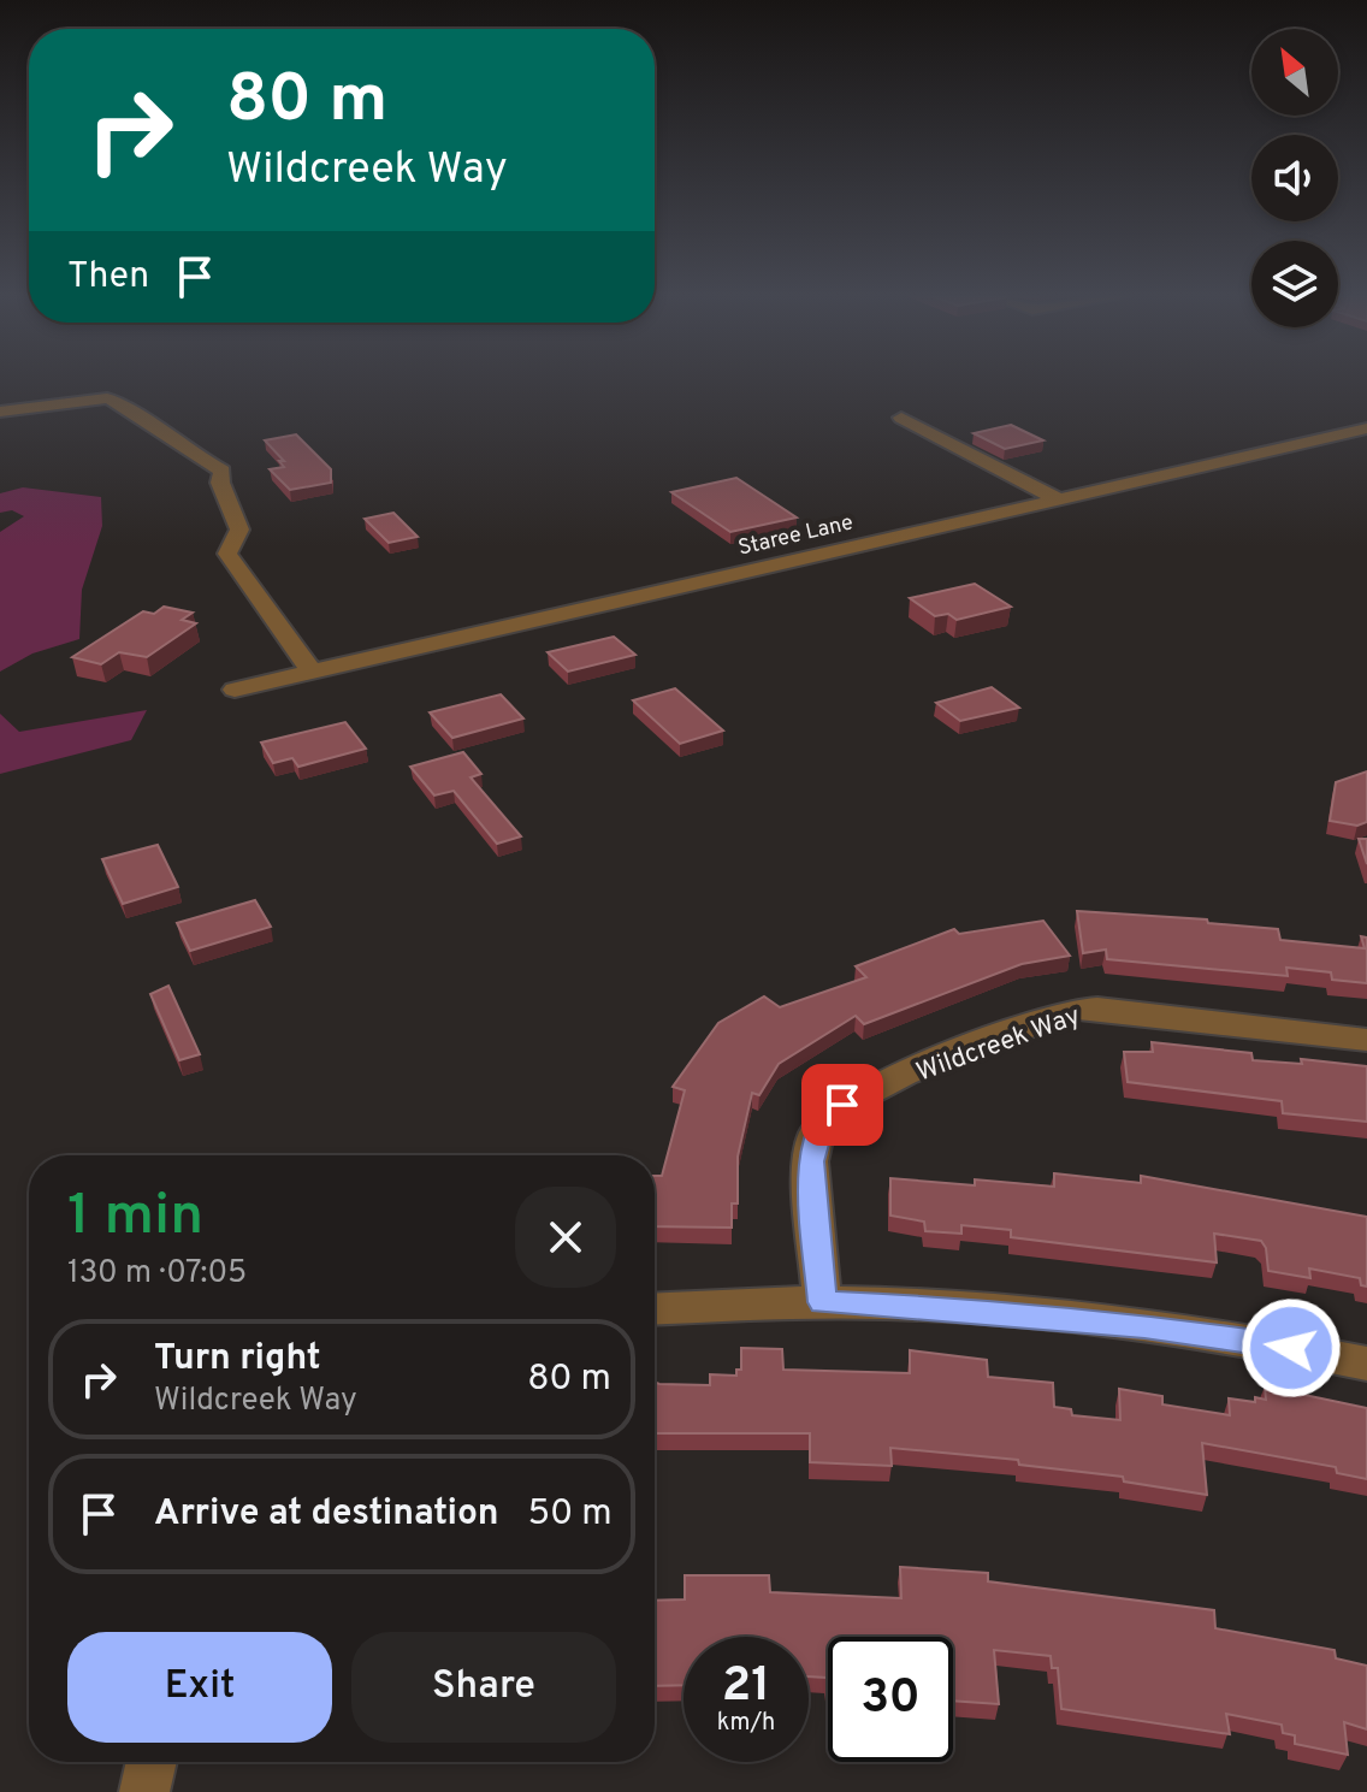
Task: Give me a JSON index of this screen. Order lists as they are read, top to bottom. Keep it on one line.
{"streets":{"street":["Staree Lane","Wildcreek Way"]},"north":"top left","page":{"turn":["80 m","Wildcreek Way"],"then":"Then","heading":["1 min","130 m · 07:05"],"list":[{"name":"Turn right","note":"Wildcreek Way","value":"80 m"},{"name":"Arrive at destination","value":"50 m"}],"buttons":["Exit","Share"],"speed":"21 km/h","limit":"30"}}
